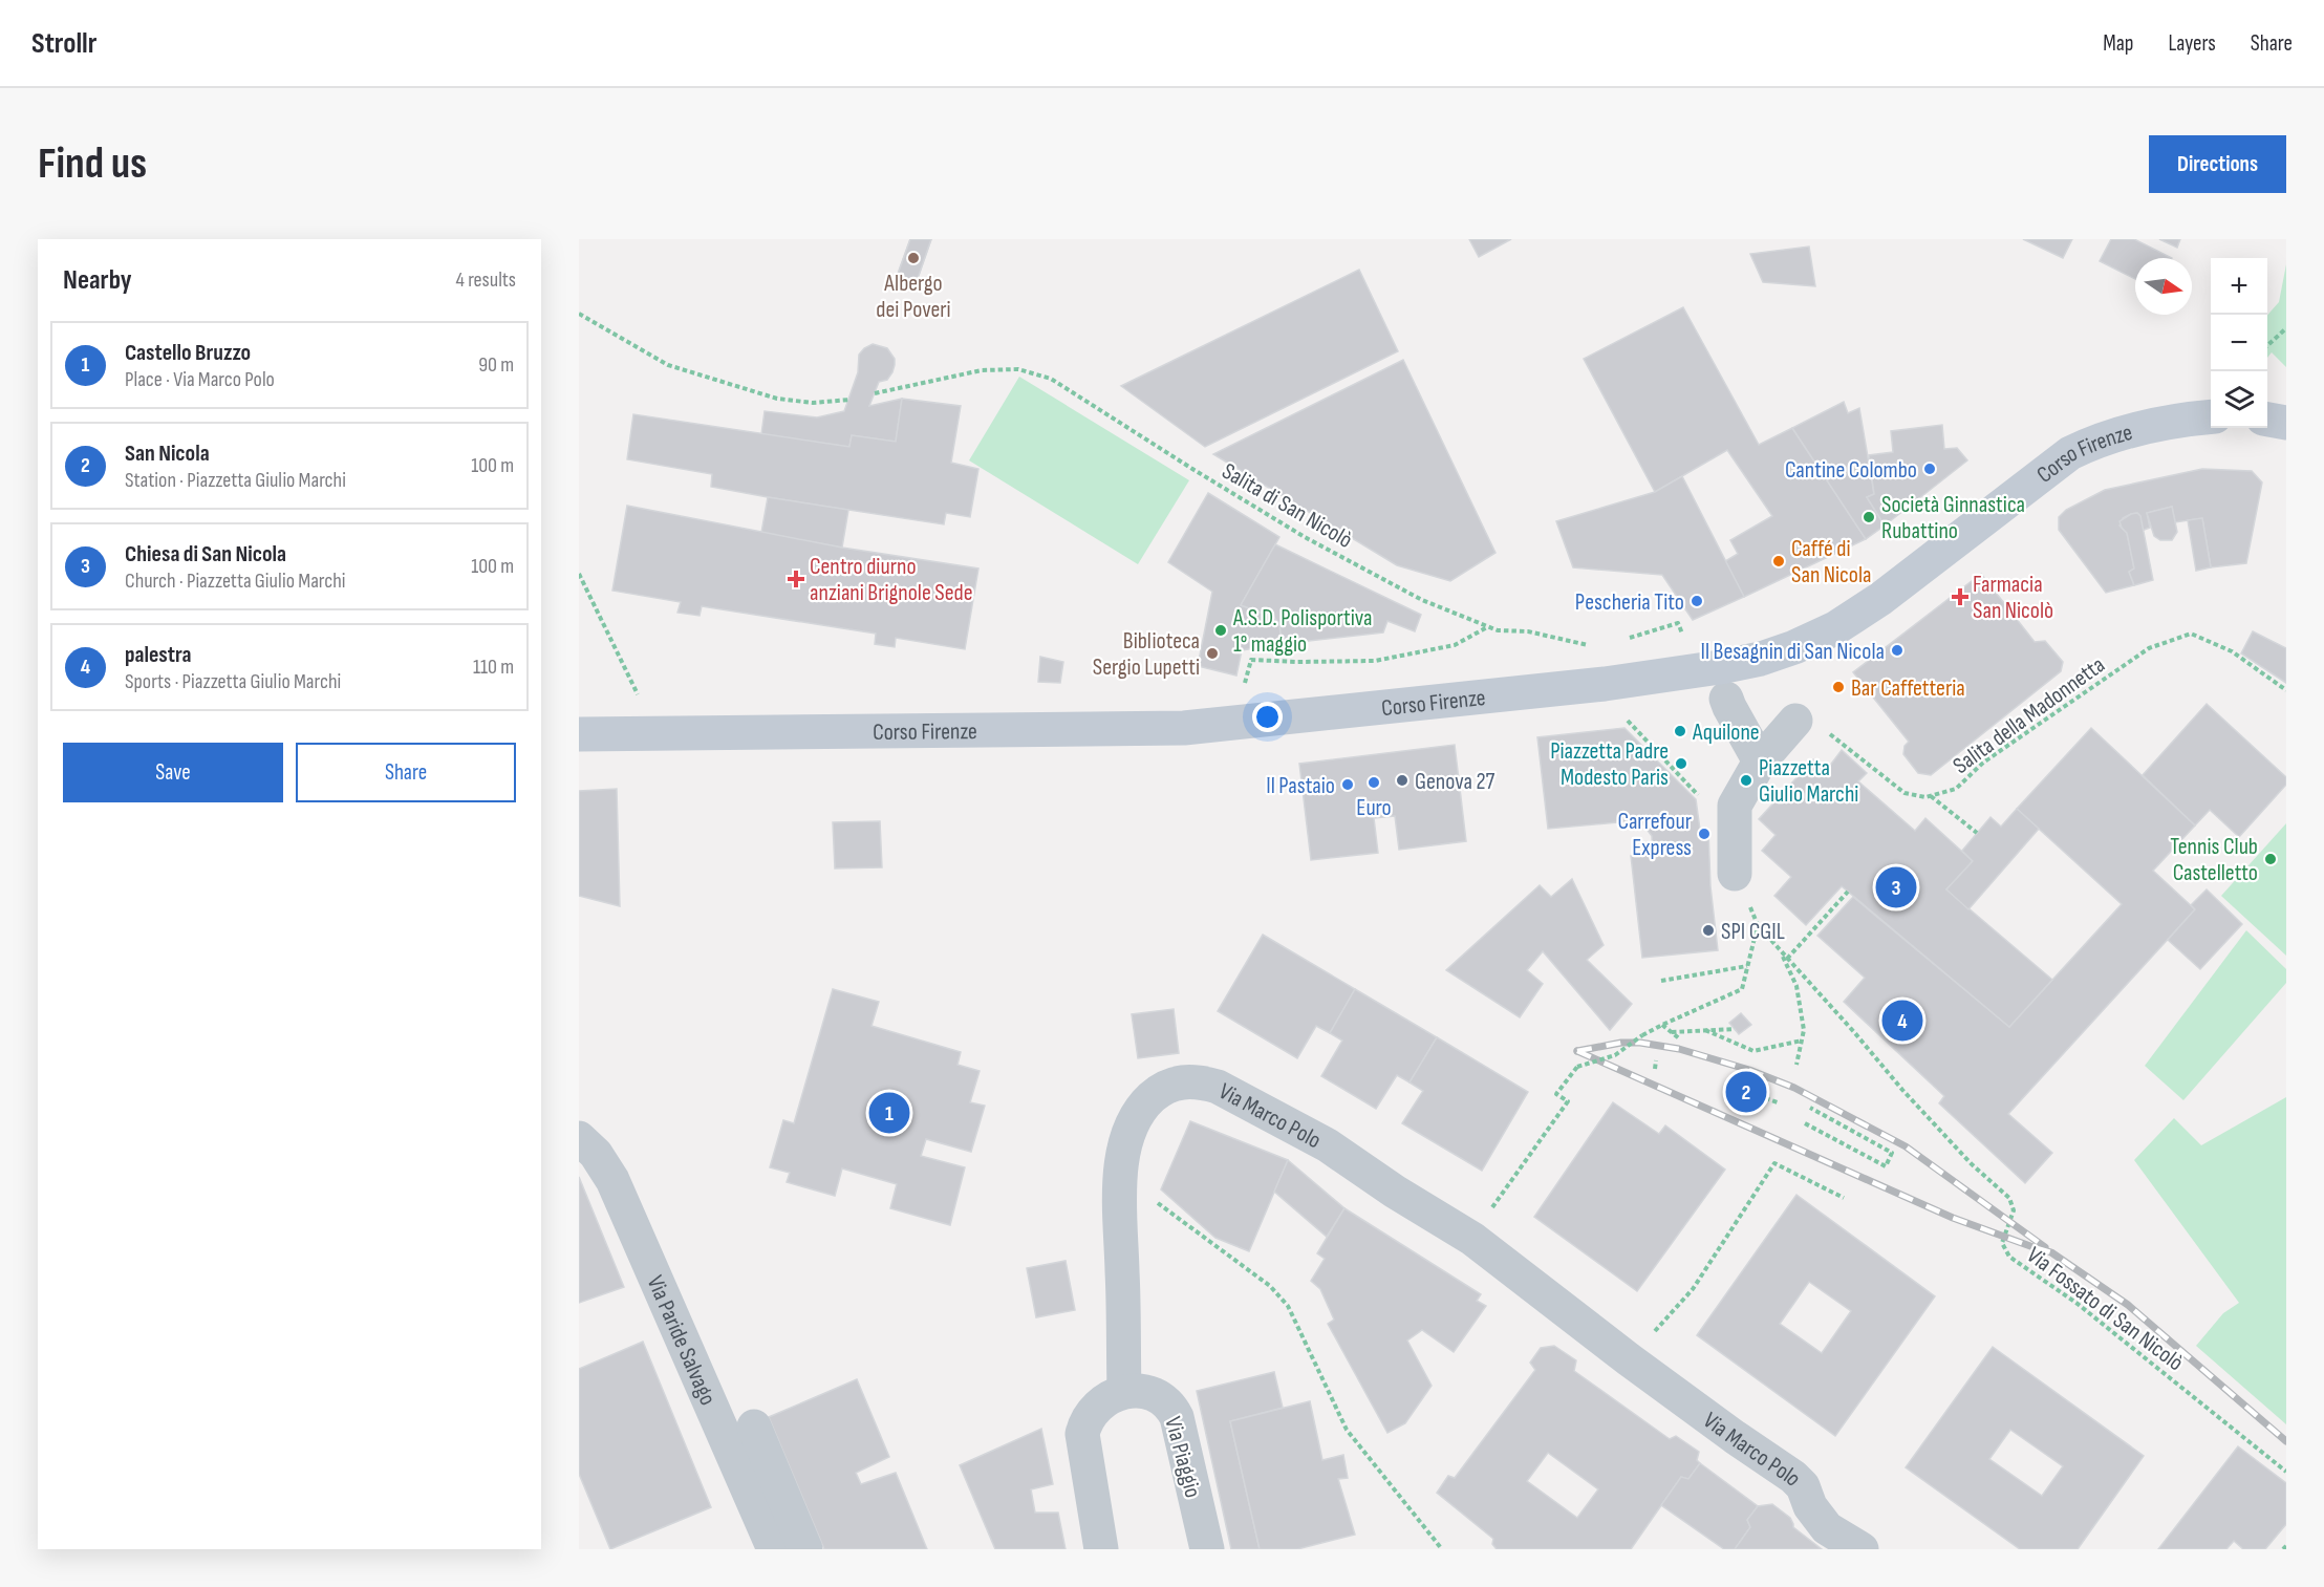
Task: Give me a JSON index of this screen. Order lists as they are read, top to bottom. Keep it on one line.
{"streets":{"street":["Corso Firenze","Via Marco Polo","Via Paride Salvago","Via Piaggio"],"path":["Salita di San Nicolò","Salita della Madonnetta","Via Fossato di San Nicolò"]},"crossings":[["Via Marco Polo","Via Piaggio"]],"places":{"other":["Albergo dei Poveri","Cantine Colombo","Società Ginnastica Rubattino","Caffé di San Nicola","Pescheria Tito","A.S.D. Polisportiva 1° maggio","Il Besagnin di San Nicola","Biblioteca Sergio Lupetti","Bar Caffetteria","Aquilone","Piazzetta Padre Modesto Paris","Genova 27","Piazzetta Giulio Marchi","Euro","Il Pastaio","Carrefour Express","Tennis Club Castelletto","SPI CGIL"],"health":["Centro diurno anziani Brignole Sede","Farmacia San Nicolò"]},"north":"right","page":{"header":"Strollr","nav":["Map","Layers","Share"],"buttons":["Directions",["Save","Share"]],"title":"Find us","heading":["Nearby","4 results"],"map_buttons":["+","−"],"list":[{"mark":"1","name":"Castello Bruzzo","note":"Place · Via Marco Polo","value":"90 m"},{"mark":"2","name":"San Nicola","note":"Station · Piazzetta Giulio Marchi","value":"100 m"},{"mark":"3","name":"Chiesa di San Nicola","note":"Church · Piazzetta Giulio Marchi","value":"100 m"},{"mark":"4","name":"palestra","note":"Sports · Piazzetta Giulio Marchi","value":"110 m"}],"pins":["3","4","2","1"]}}
